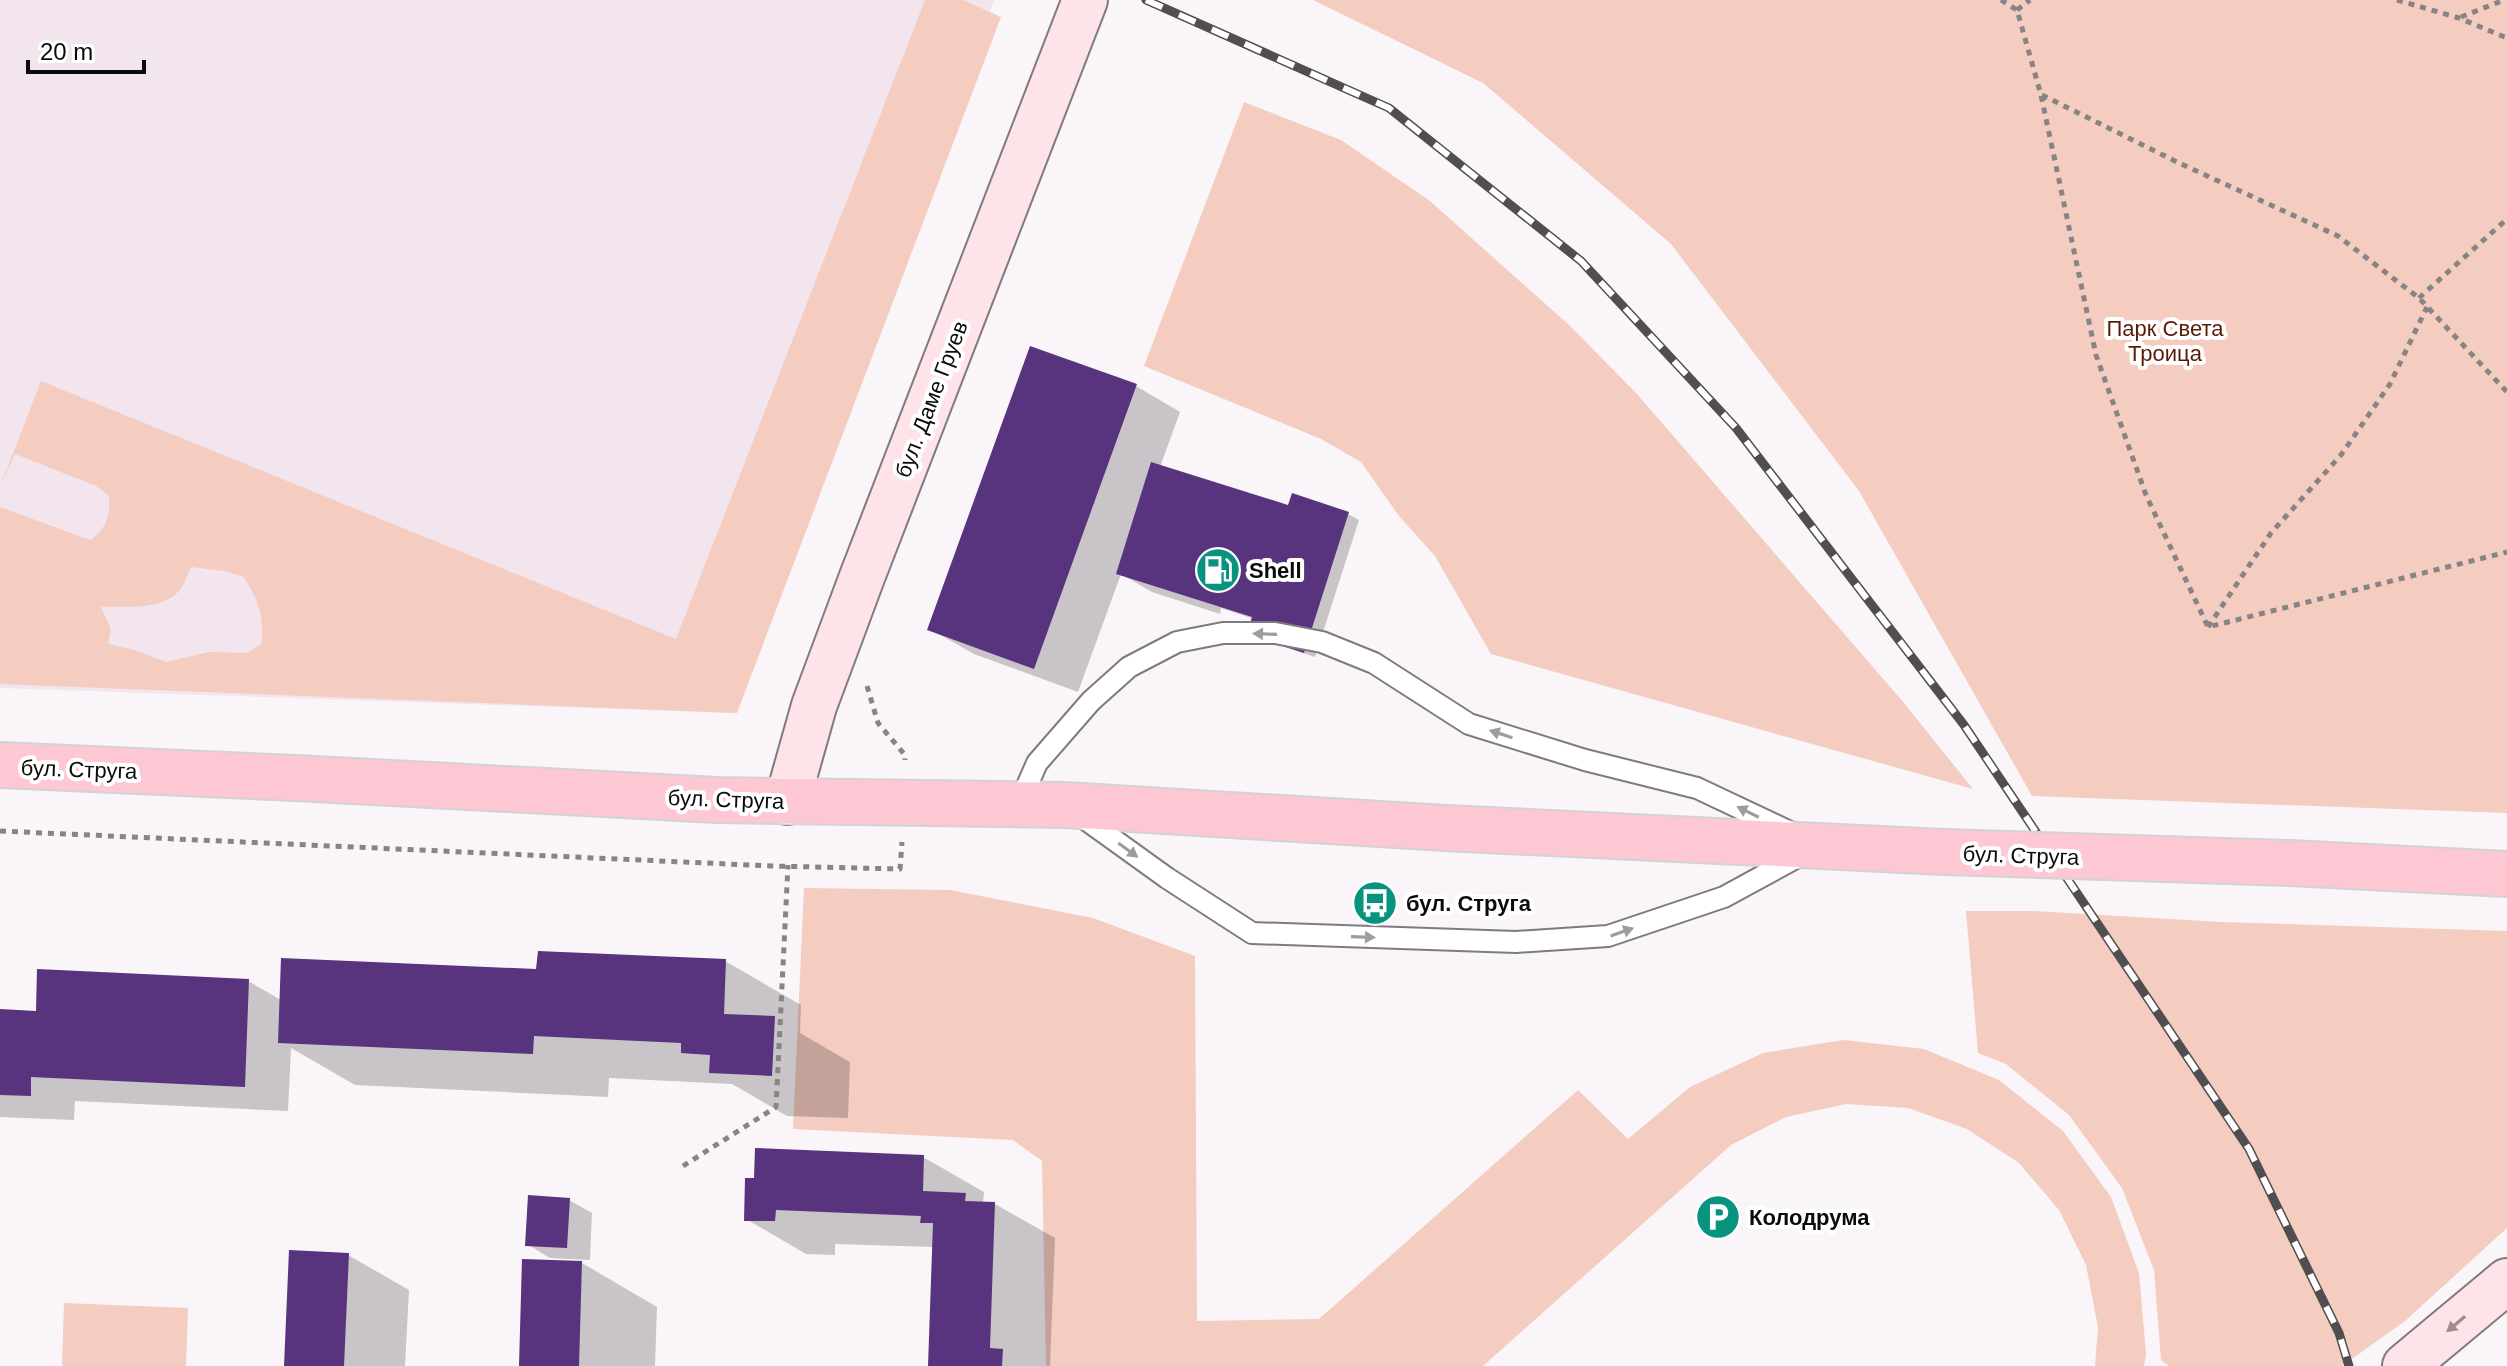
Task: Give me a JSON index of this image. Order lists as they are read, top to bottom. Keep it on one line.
{"streets":{"main road":["бул. Даме Груев","бул. Струга"]},"crossings":[["бул. Даме Груев","бул. Струга"]],"parks":["Парк Света Троица"],"places":{"fuel station":["Shell"],"bus stop":["бул. Струга"],"parking":["Колодрума"]},"scale_bar":"20 m"}
